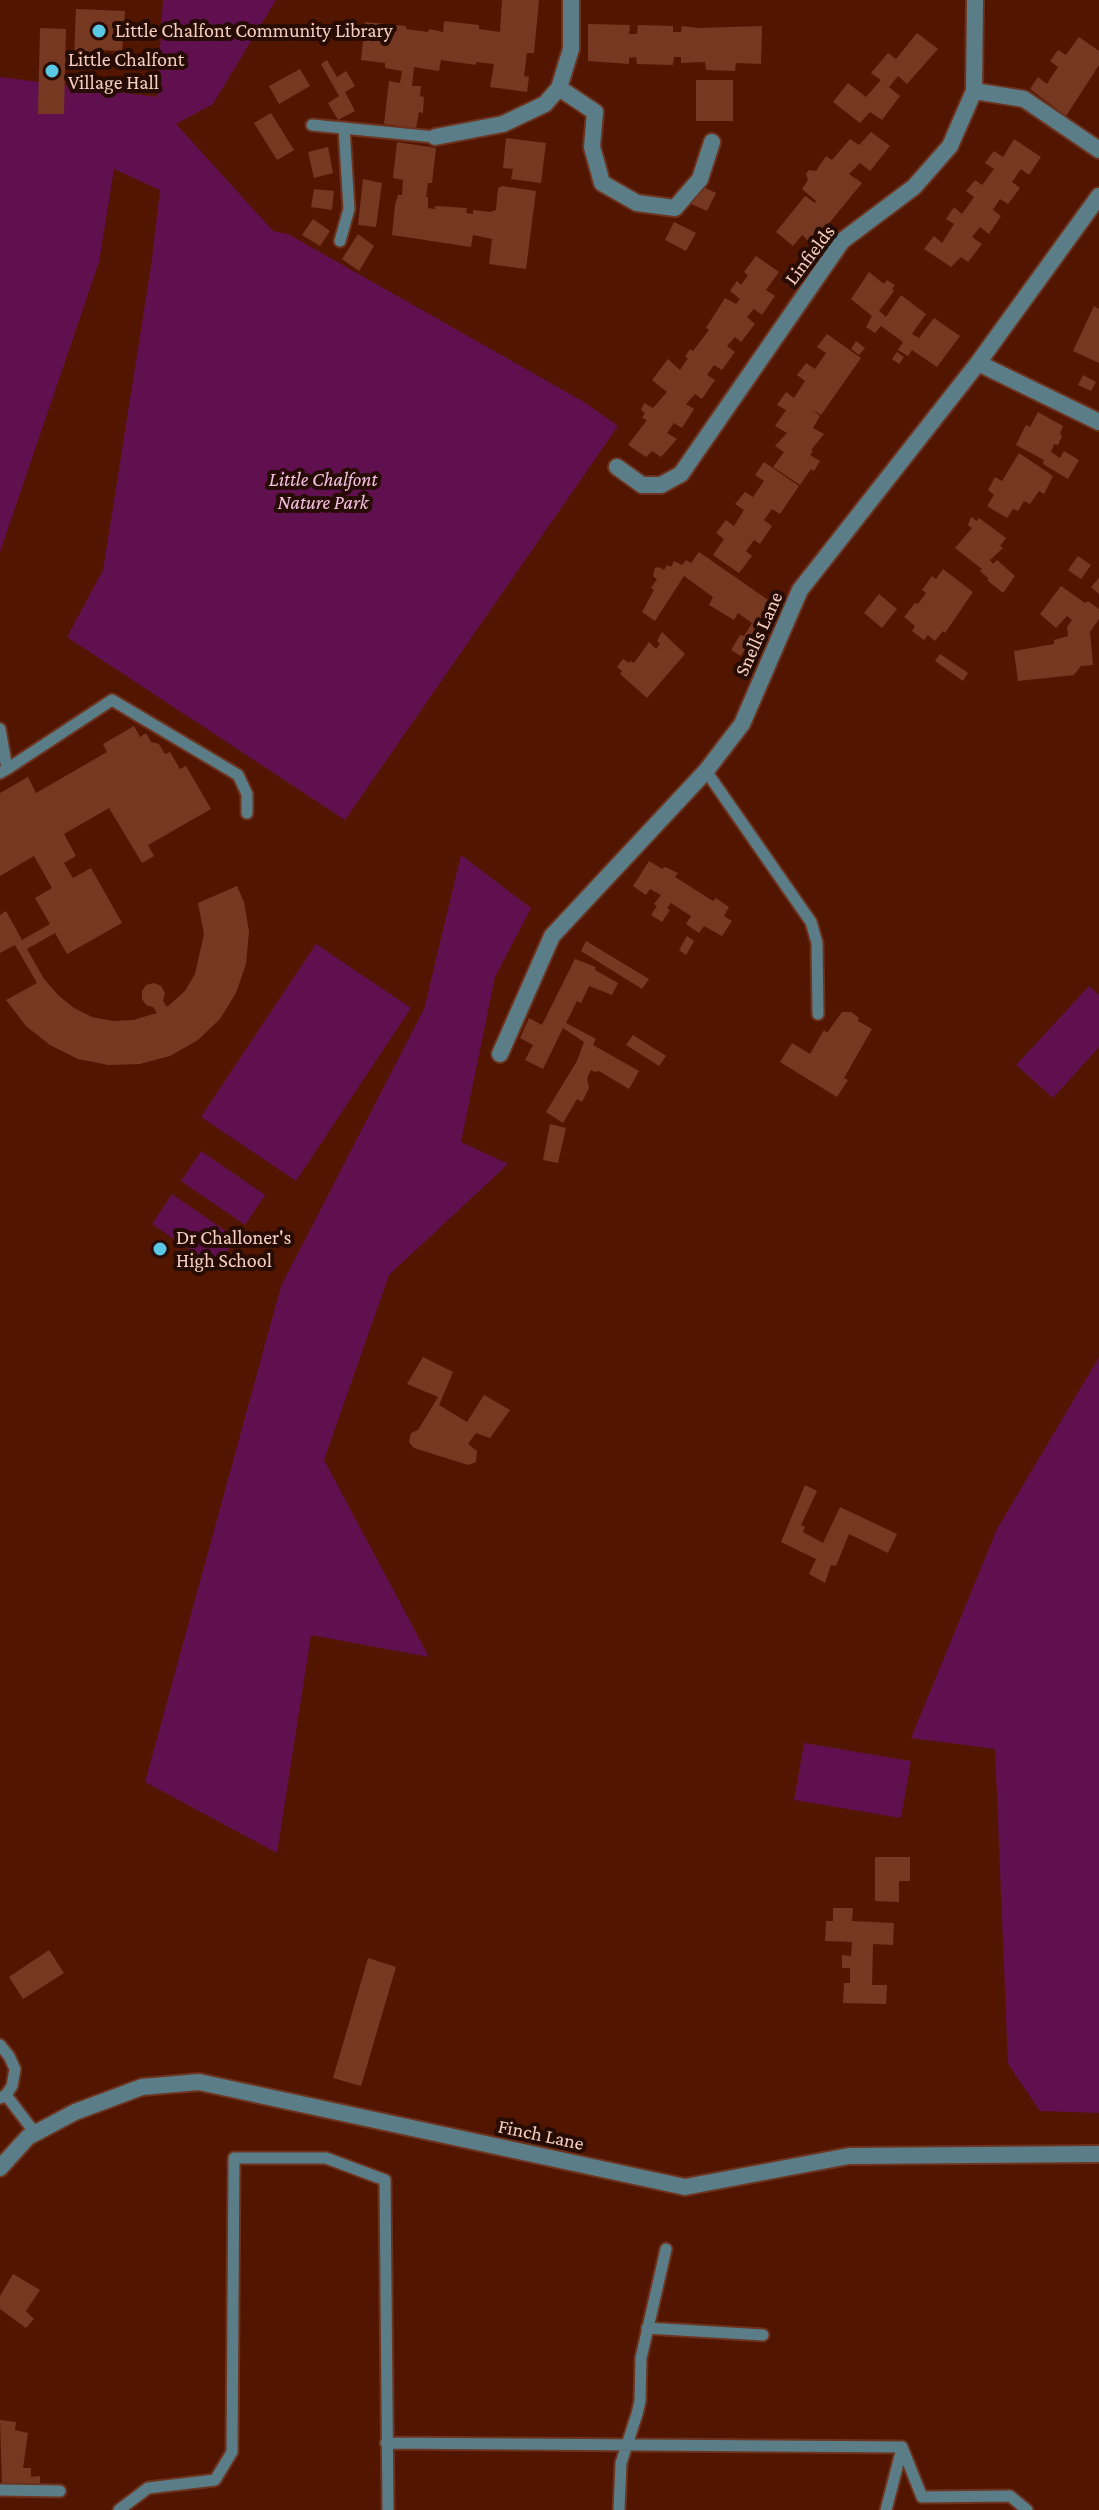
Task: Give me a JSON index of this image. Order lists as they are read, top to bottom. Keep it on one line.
{"streets":{"street":["Linfields","Snells Lane","Finch Lane"]},"parks":["Little Chalfont Nature Park"],"places":["Little Chalfont Community Library","Little Chalfont Village Hall","Dr Challoner's High School"]}
